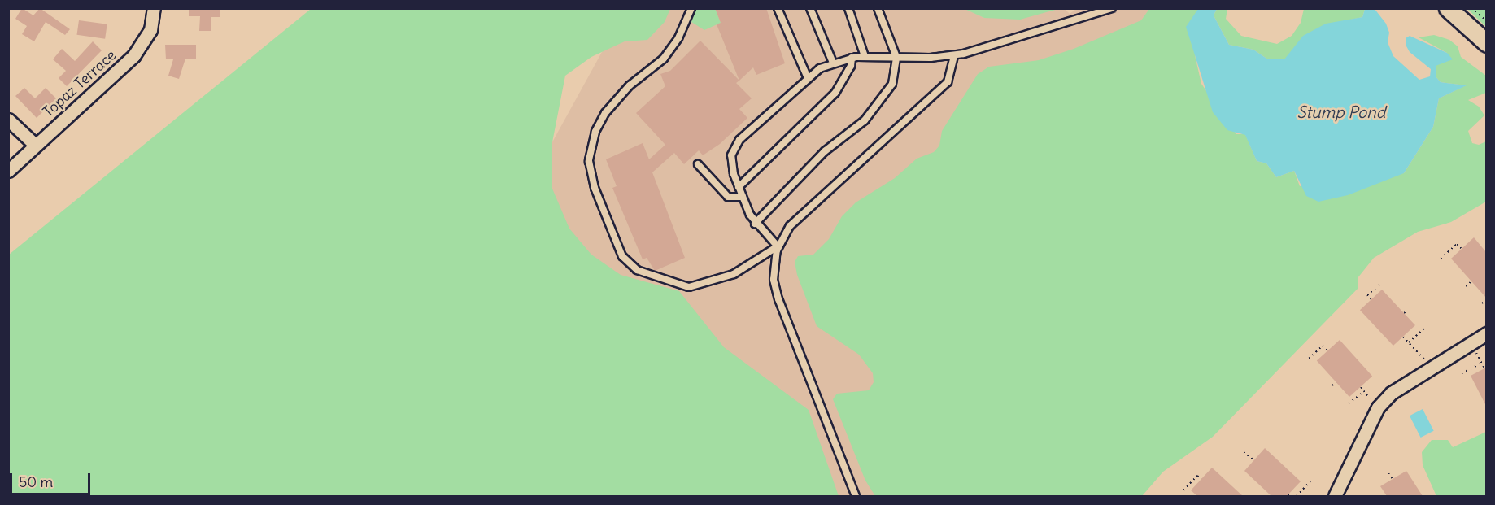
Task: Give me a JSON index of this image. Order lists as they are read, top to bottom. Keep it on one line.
{"streets":{"street":["Topaz Terrace"]},"water":["Stump Pond"],"scale_bar":"50 m"}
